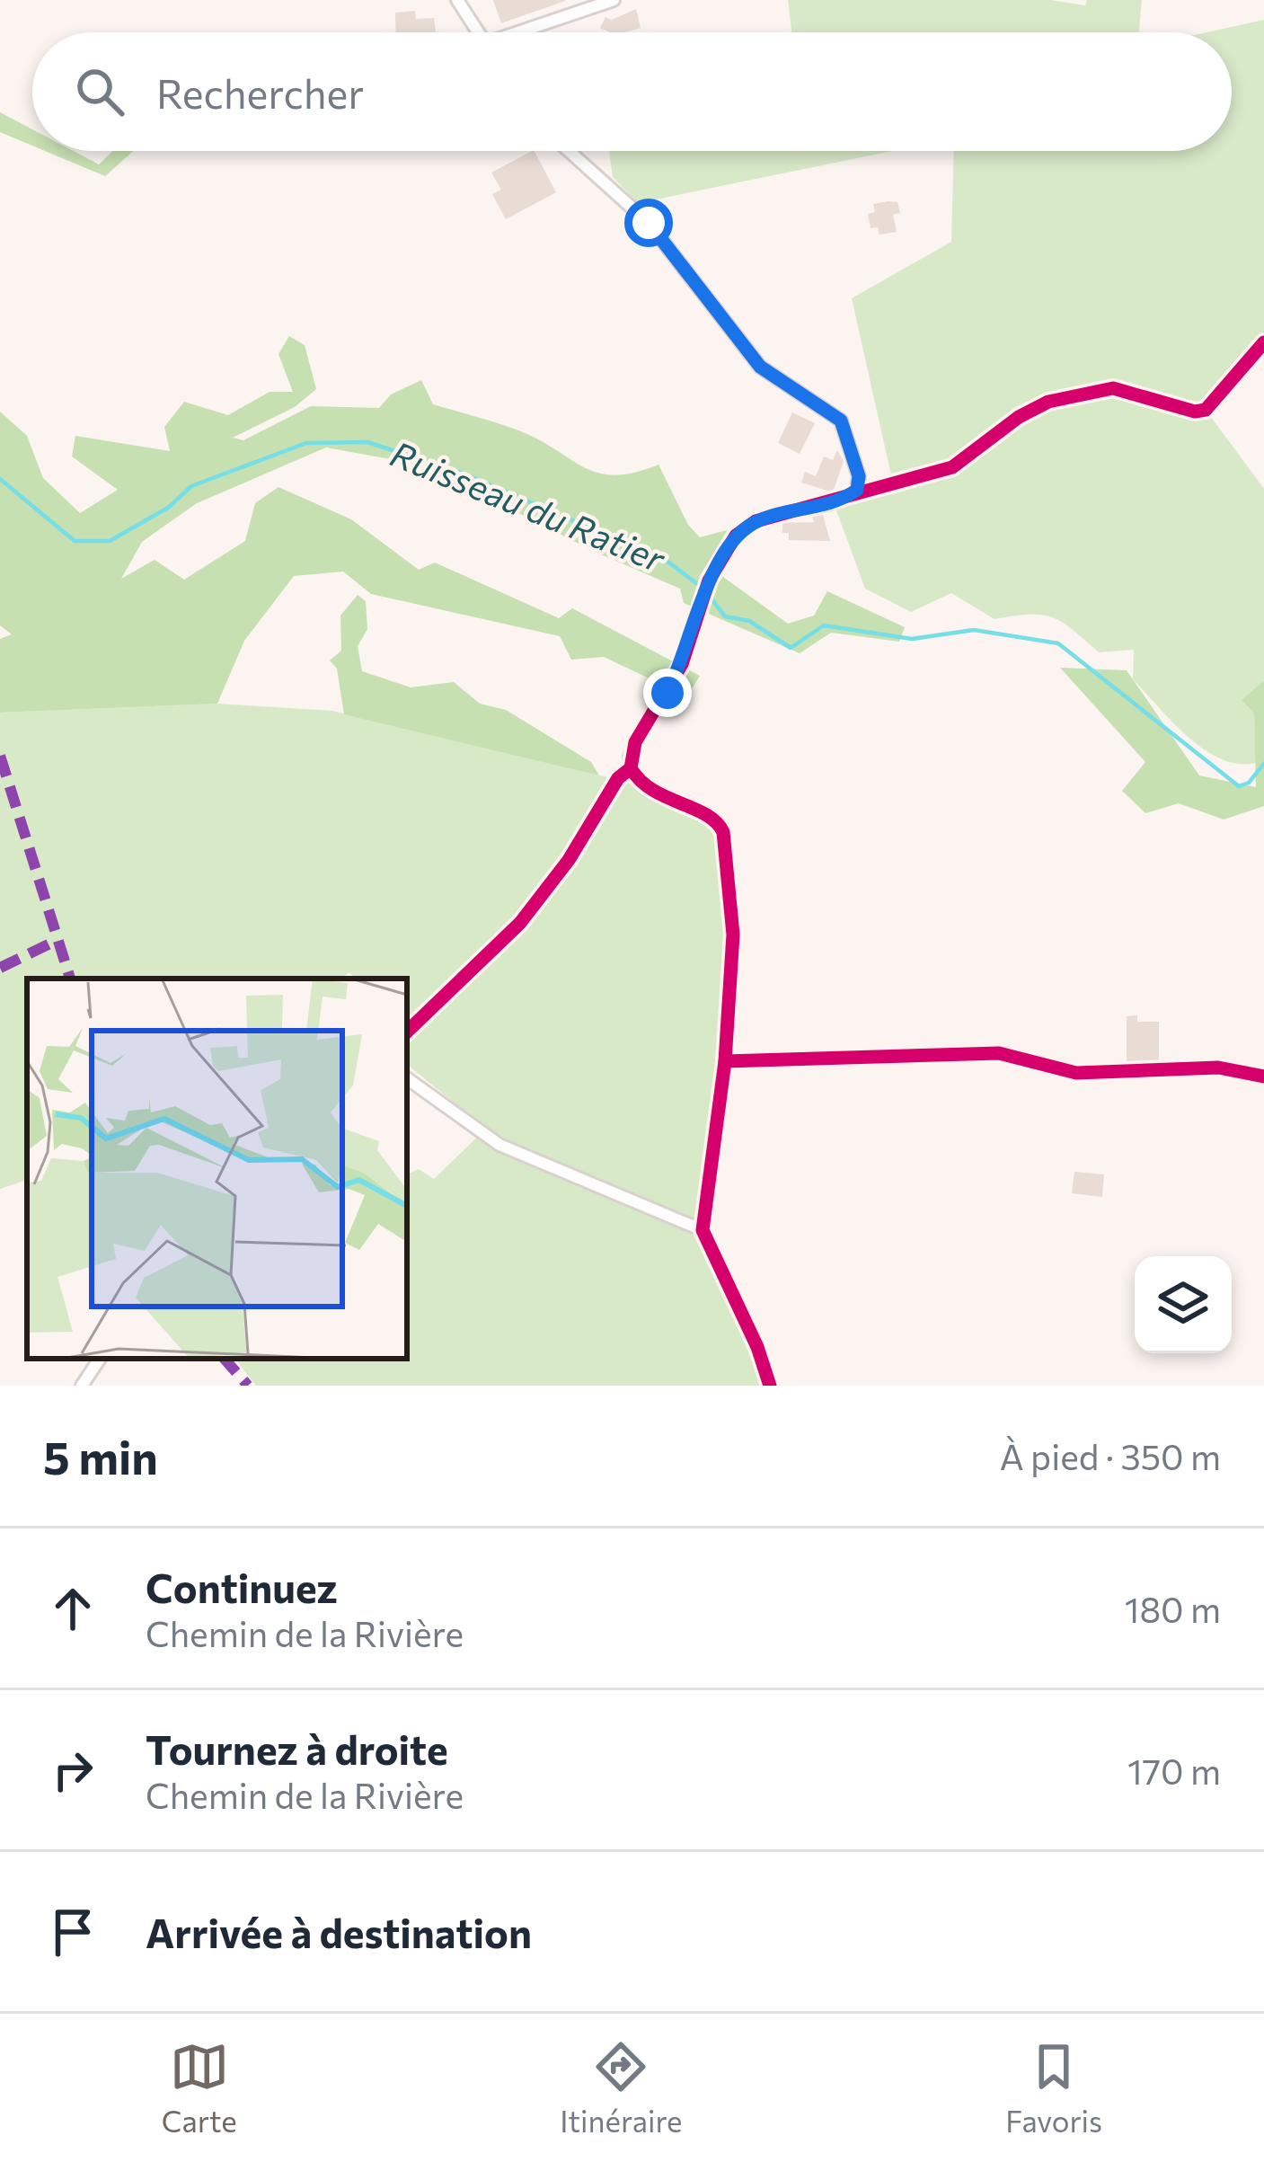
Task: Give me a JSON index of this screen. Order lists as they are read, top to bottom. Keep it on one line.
{"water":["Ruisseau du Ratier"],"page":{"search":"Rechercher","heading":["5 min","À pied · 350 m"],"list":[["Continuez","Chemin de la Rivière","180 m"],["Tournez à droite","Chemin de la Rivière","170 m"],"Arrivée à destination"],"nav":["Carte","Itinéraire","Favoris"]}}
